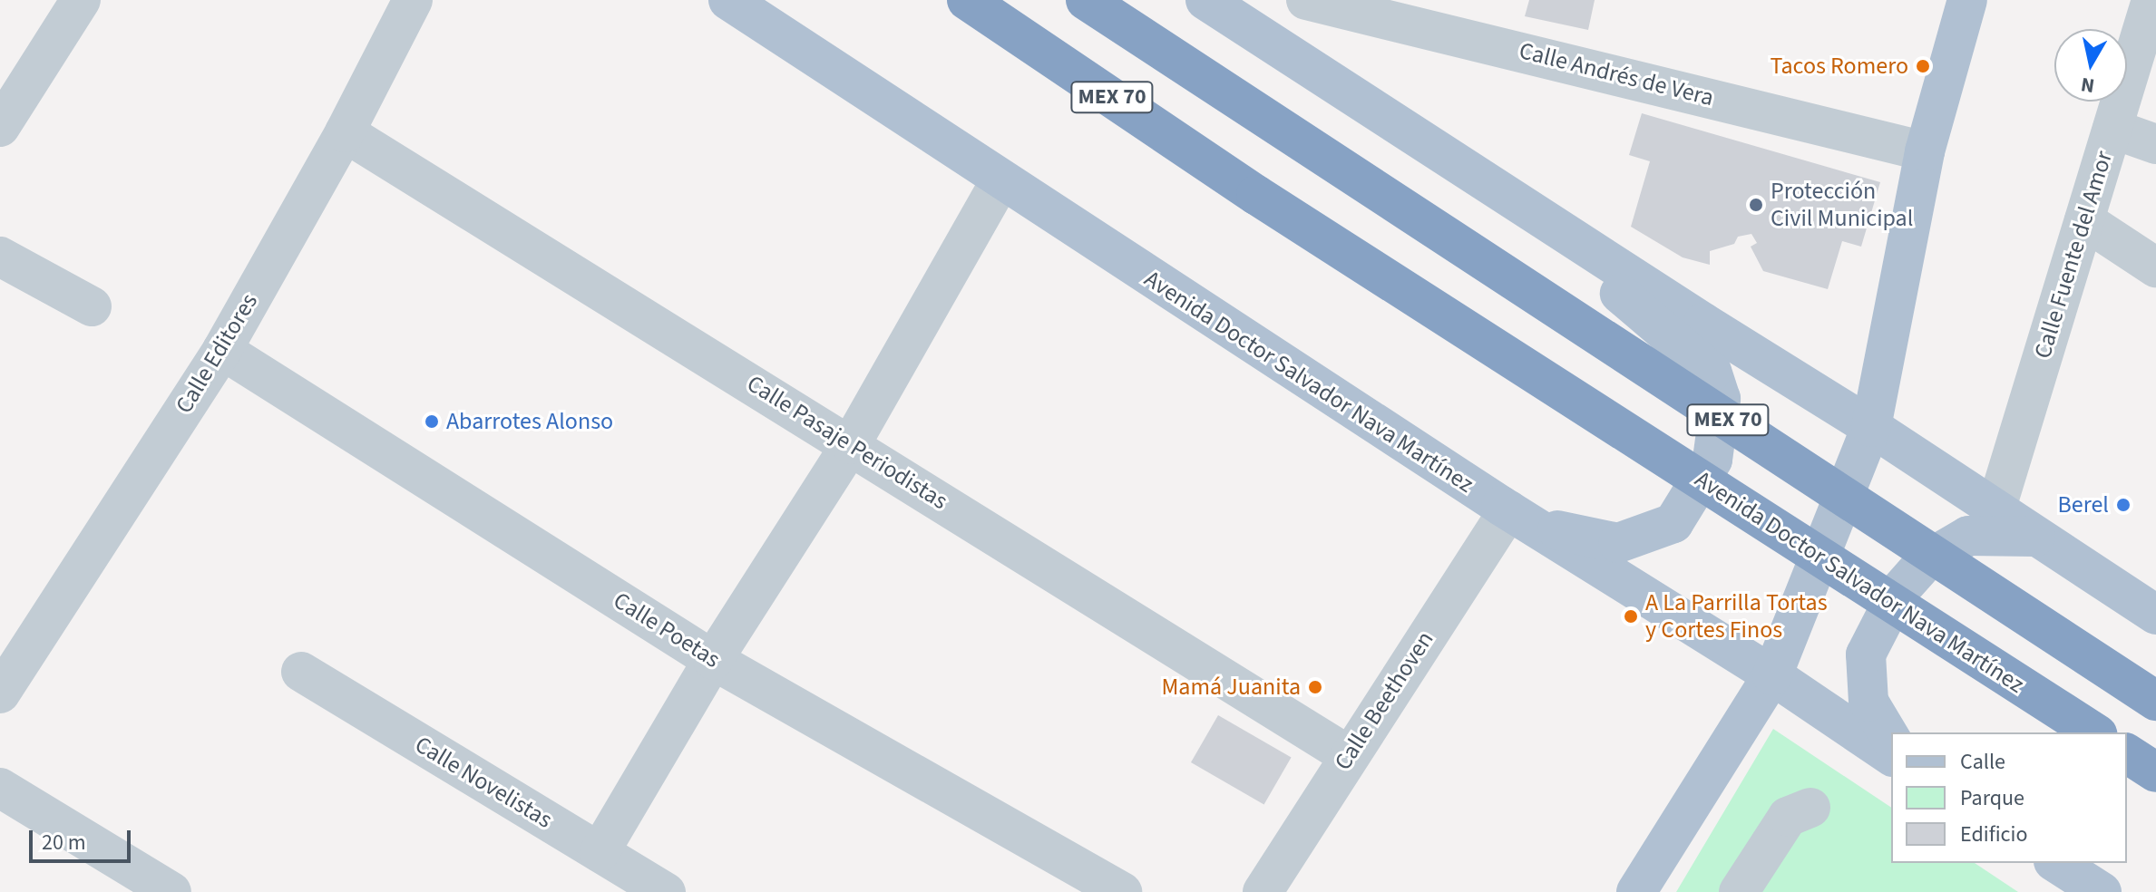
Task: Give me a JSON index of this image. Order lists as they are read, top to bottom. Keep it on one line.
{"streets":{"highway":["MEX 70","Avenida Doctor Salvador Nava Martínez"],"street":["Calle Andrés de Vera","Calle Fuente del Amor","Calle Editores","Calle Pasaje Periodistas","Calle Poetas","Calle Beethoven","Calle Novelistas"]},"crossings":[["Calle Editores","Calle Pasaje Periodistas"],["Calle Editores","Calle Poetas"],["Avenida Doctor Salvador Nava Martínez","Calle Beethoven"],["Calle Pasaje Periodistas","Calle Beethoven"]],"places":["Tacos Romero","Protección Civil Municipal","Abarrotes Alonso","Berel","A La Parrilla Tortas y Cortes Finos","Mamá Juanita"],"legend":["Calle","Parque","Edificio"],"scale_bar":"20 m","north":"bottom"}
